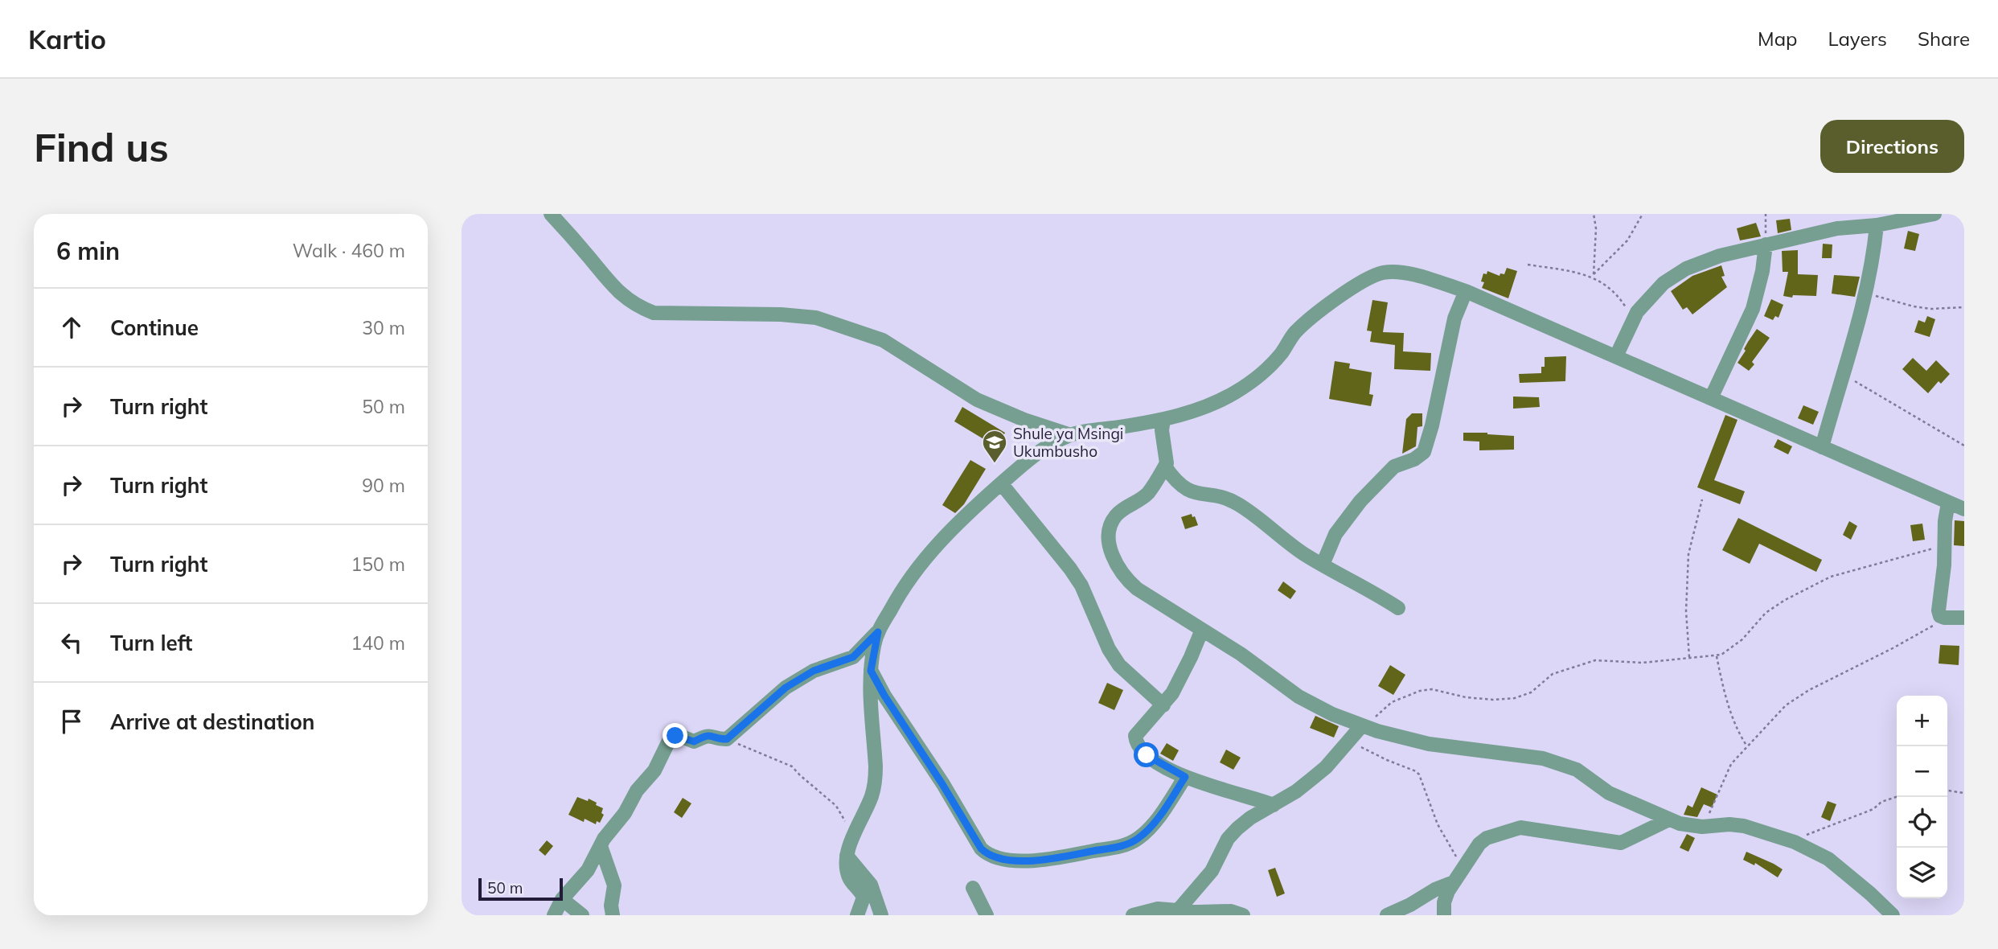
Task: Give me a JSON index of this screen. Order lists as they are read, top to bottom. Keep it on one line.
{"places":{"school or university":["Shule ya Msingi Ukumbusho"]},"scale_bar":"50 m","page":{"header":"Kartio","nav":["Map","Layers","Share"],"buttons":"Directions","title":"Find us","heading":["6 min","Walk · 460 m"],"list":[["Continue","30 m"],["Turn right","50 m"],["Turn right","90 m"],["Turn right","150 m"],["Turn left","140 m"],"Arrive at destination"],"map_buttons":["+","−"],"scale":"50 m"}}
